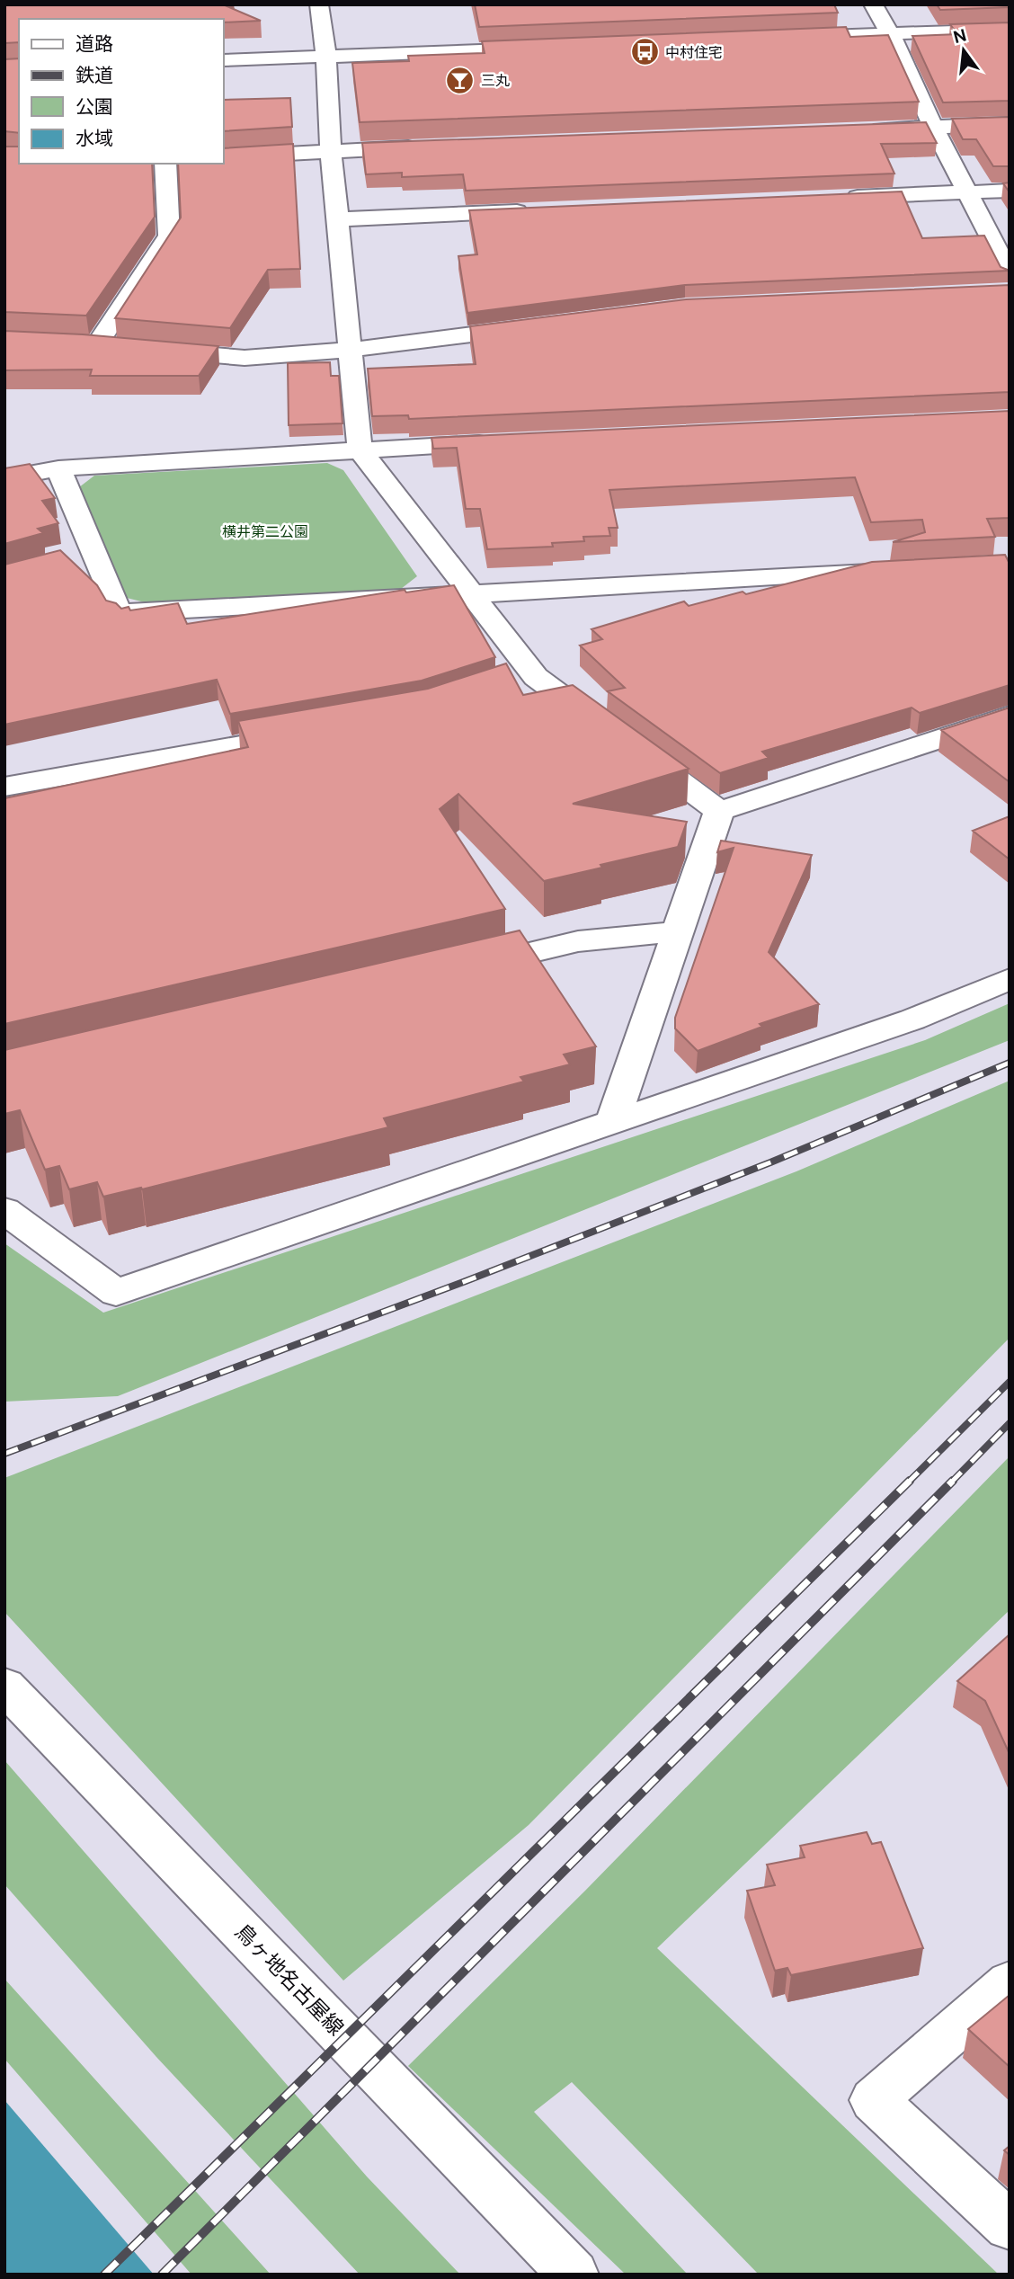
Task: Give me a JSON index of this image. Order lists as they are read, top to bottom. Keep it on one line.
{"streets":{"street":["鳥ヶ地名古屋線"]},"parks":["横井第二公園"],"places":{"bus stop":["中村住宅"],"bar":["三丸"]},"legend":["道路","鉄道","公園","水域"],"north":"top"}
